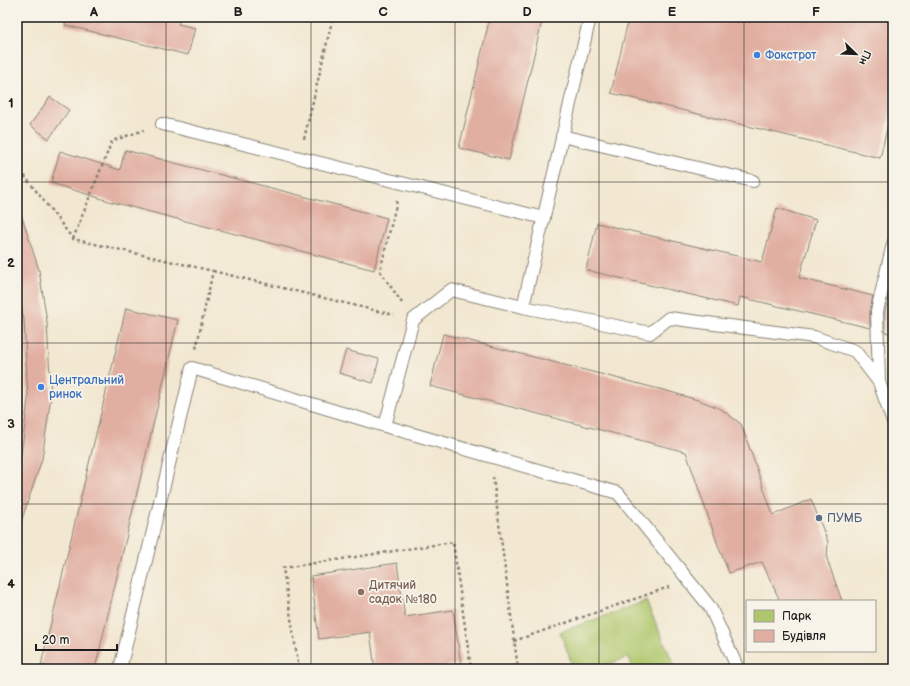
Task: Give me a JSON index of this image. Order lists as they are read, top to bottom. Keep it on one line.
{"places":["Фокстрот","Центральний ринок","ПУМБ","Дитячий садок №180"],"legend":["Парк","Будівля"],"scale_bar":"20 m","north":"bottom right","grid":{"columns":["A","B","C","D","E","F"],"rows":["1","2","3","4"]}}
